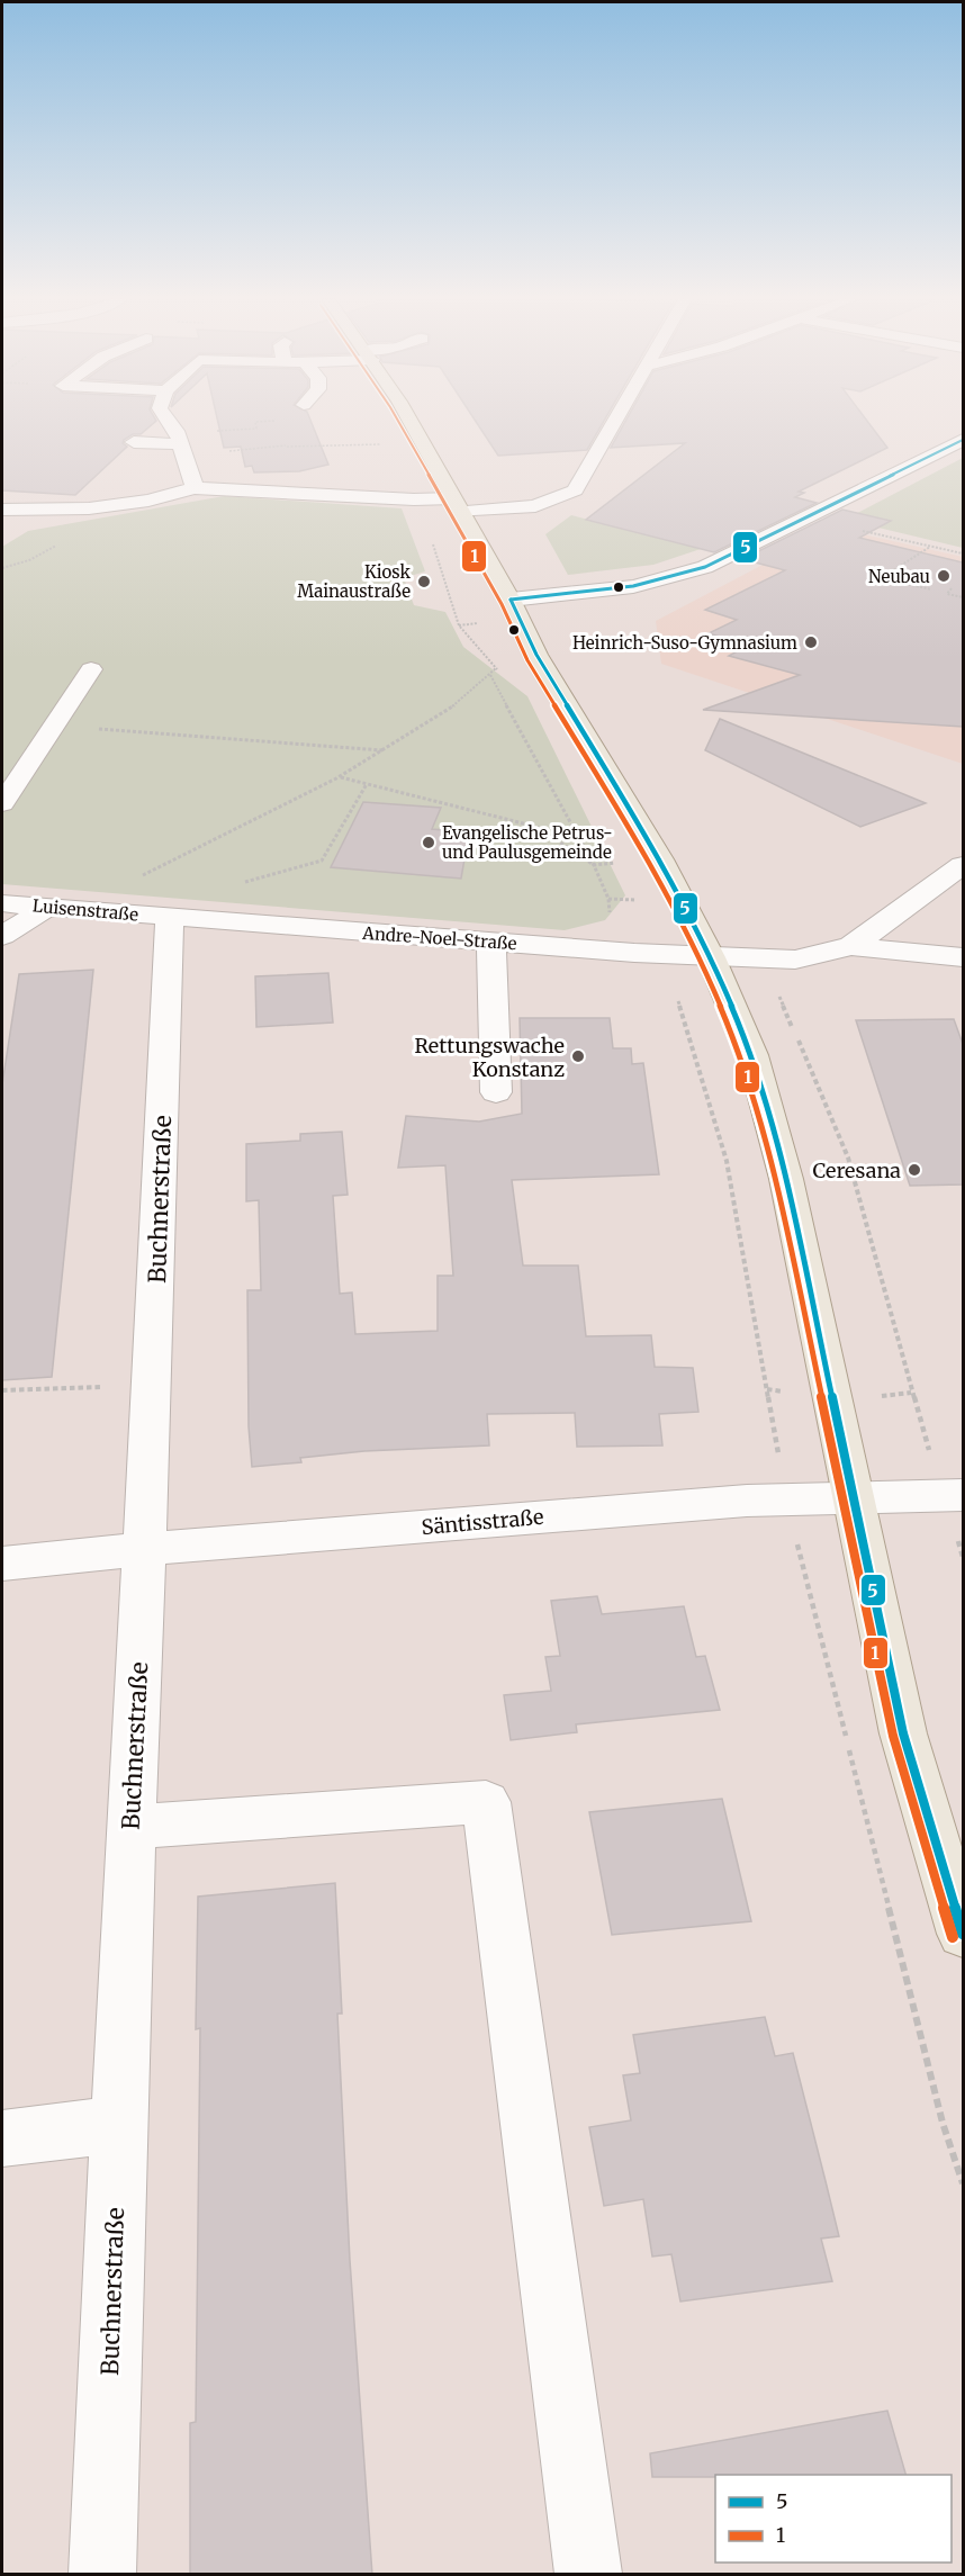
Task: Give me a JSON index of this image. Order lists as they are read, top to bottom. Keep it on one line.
{"streets":{"street":["Luisenstraße","Andre-Noel-Straße","Buchnerstraße","Säntisstraße"]},"crossings":[["Luisenstraße","Andre-Noel-Straße"],["Luisenstraße","Buchnerstraße"],["Andre-Noel-Straße","Buchnerstraße"],["Buchnerstraße","Säntisstraße"]],"places":["Neubau","Kiosk Mainaustraße","Heinrich-Suso-Gymnasium","Evangelische Petrus- und Paulusgemeinde","Rettungswache Konstanz","Ceresana"],"lines":["transit line 1","transit line 5"],"legend":["5","1"]}
